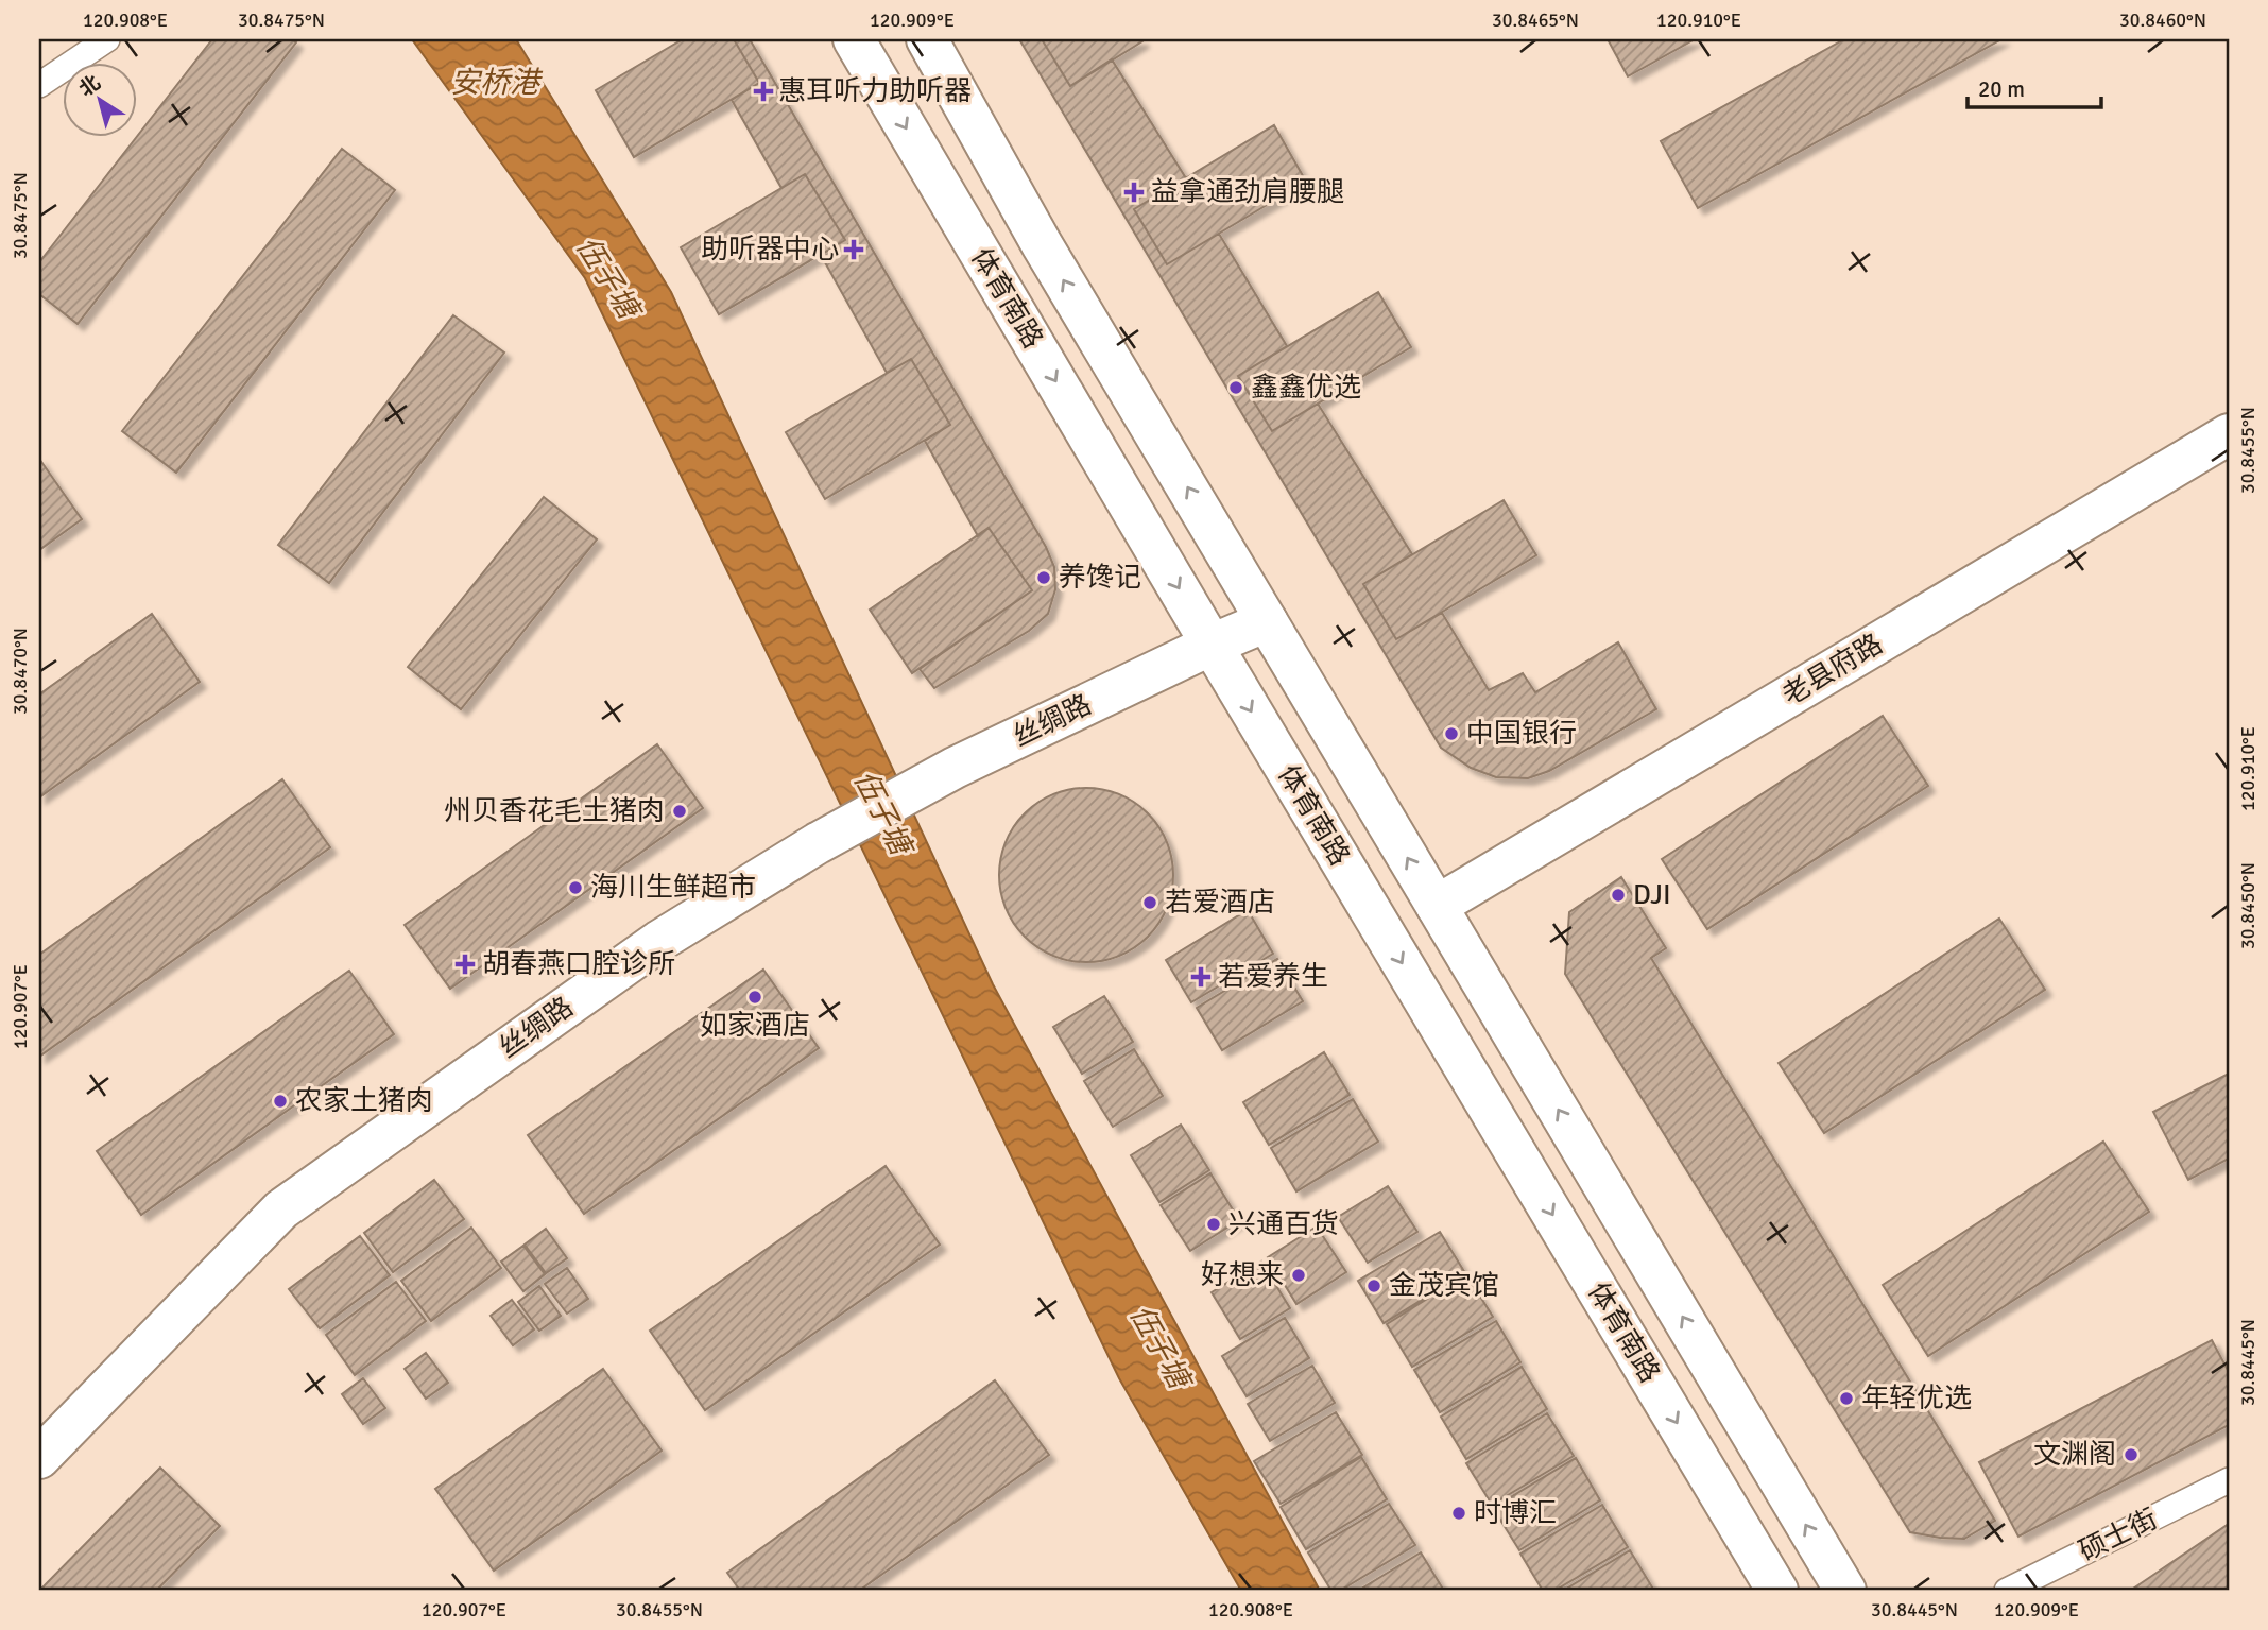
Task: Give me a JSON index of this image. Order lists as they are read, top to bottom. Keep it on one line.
{"streets":{"main road":["体育南路","老县府路","丝绸路"],"lane":["硕士街"]},"crossings":[["体育南路","老县府路"],["体育南路","丝绸路"]],"water":["安桥港","伍子塘"],"places":{"health":["惠耳听力助听器","益拿通劲肩腰腿","助听器中心","胡春燕口腔诊所","若爱养生"],"other":["鑫鑫优选","养馋记","中国银行","州贝香花毛土猪肉","海川生鲜超市","DJI","若爱酒店","如家酒店","农家土猪肉","兴通百货","好想来","金茂宾馆","年轻优选","文渊阁","时博汇"]},"scale_bar":"20 m","north":"top left","coordinates":["120.908°E","30.8475°N","120.909°E","30.8465°N","120.910°E","30.8460°N","30.8455°N","30.8470°N","30.8450°N","120.907°E","30.8445°N"]}
